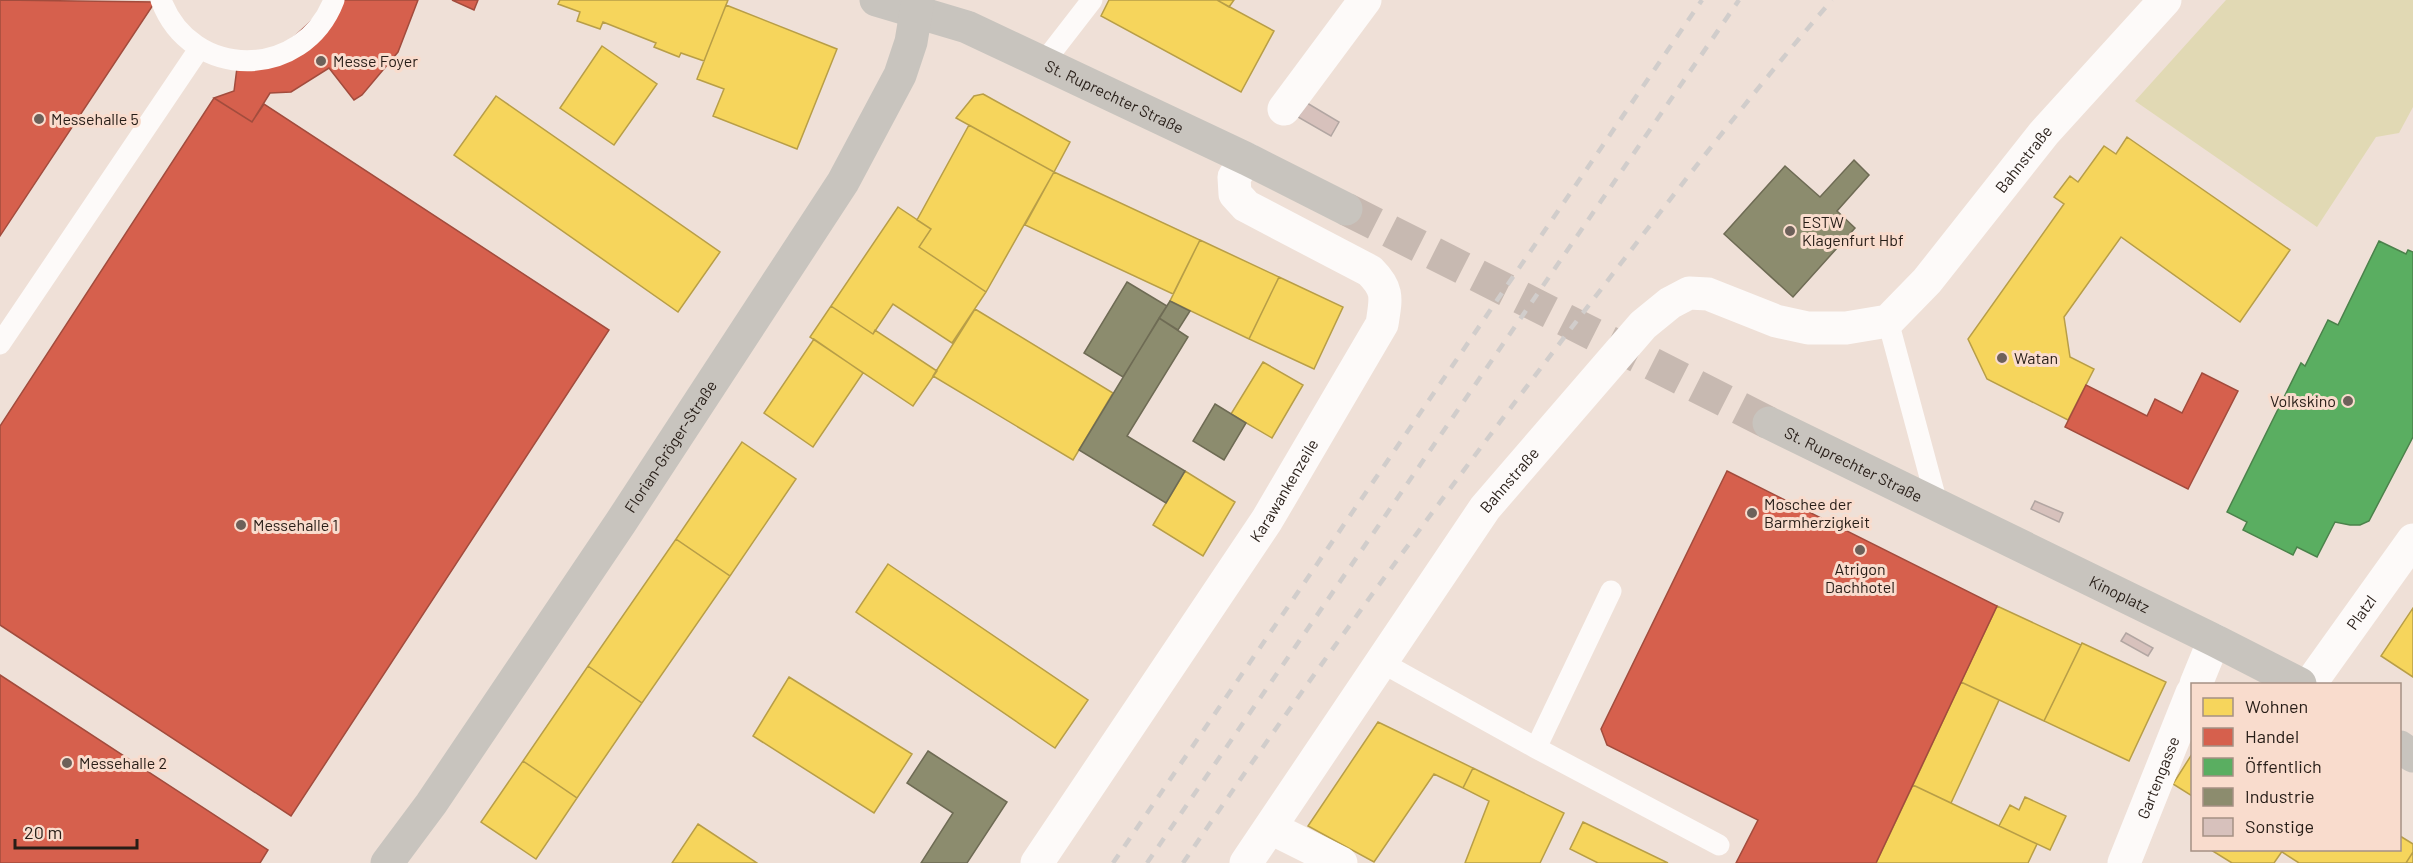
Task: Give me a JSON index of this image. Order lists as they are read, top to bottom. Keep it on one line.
{"streets":{"street":["St. Ruprechter Straße","Bahnstraße","Florian-Gröger-Straße","Karawankenzeile","Kinoplatz","Platzl","Gartengasse"]},"crossings":[["St. Ruprechter Straße","Florian-Gröger-Straße"],["St. Ruprechter Straße","Karawankenzeile"],["St. Ruprechter Straße","Kinoplatz"]],"places":["Messe Foyer","Messehalle 5","ESTW Klagenfurt Hbf","Watan","Volkskino","Moschee der Barmherzigkeit","Messehalle 1","Atrigon Dachhotel","Messehalle 2"],"legend":["Wohnen","Handel","Öffentlich","Industrie","Sonstige"],"scale_bar":"20 m"}
